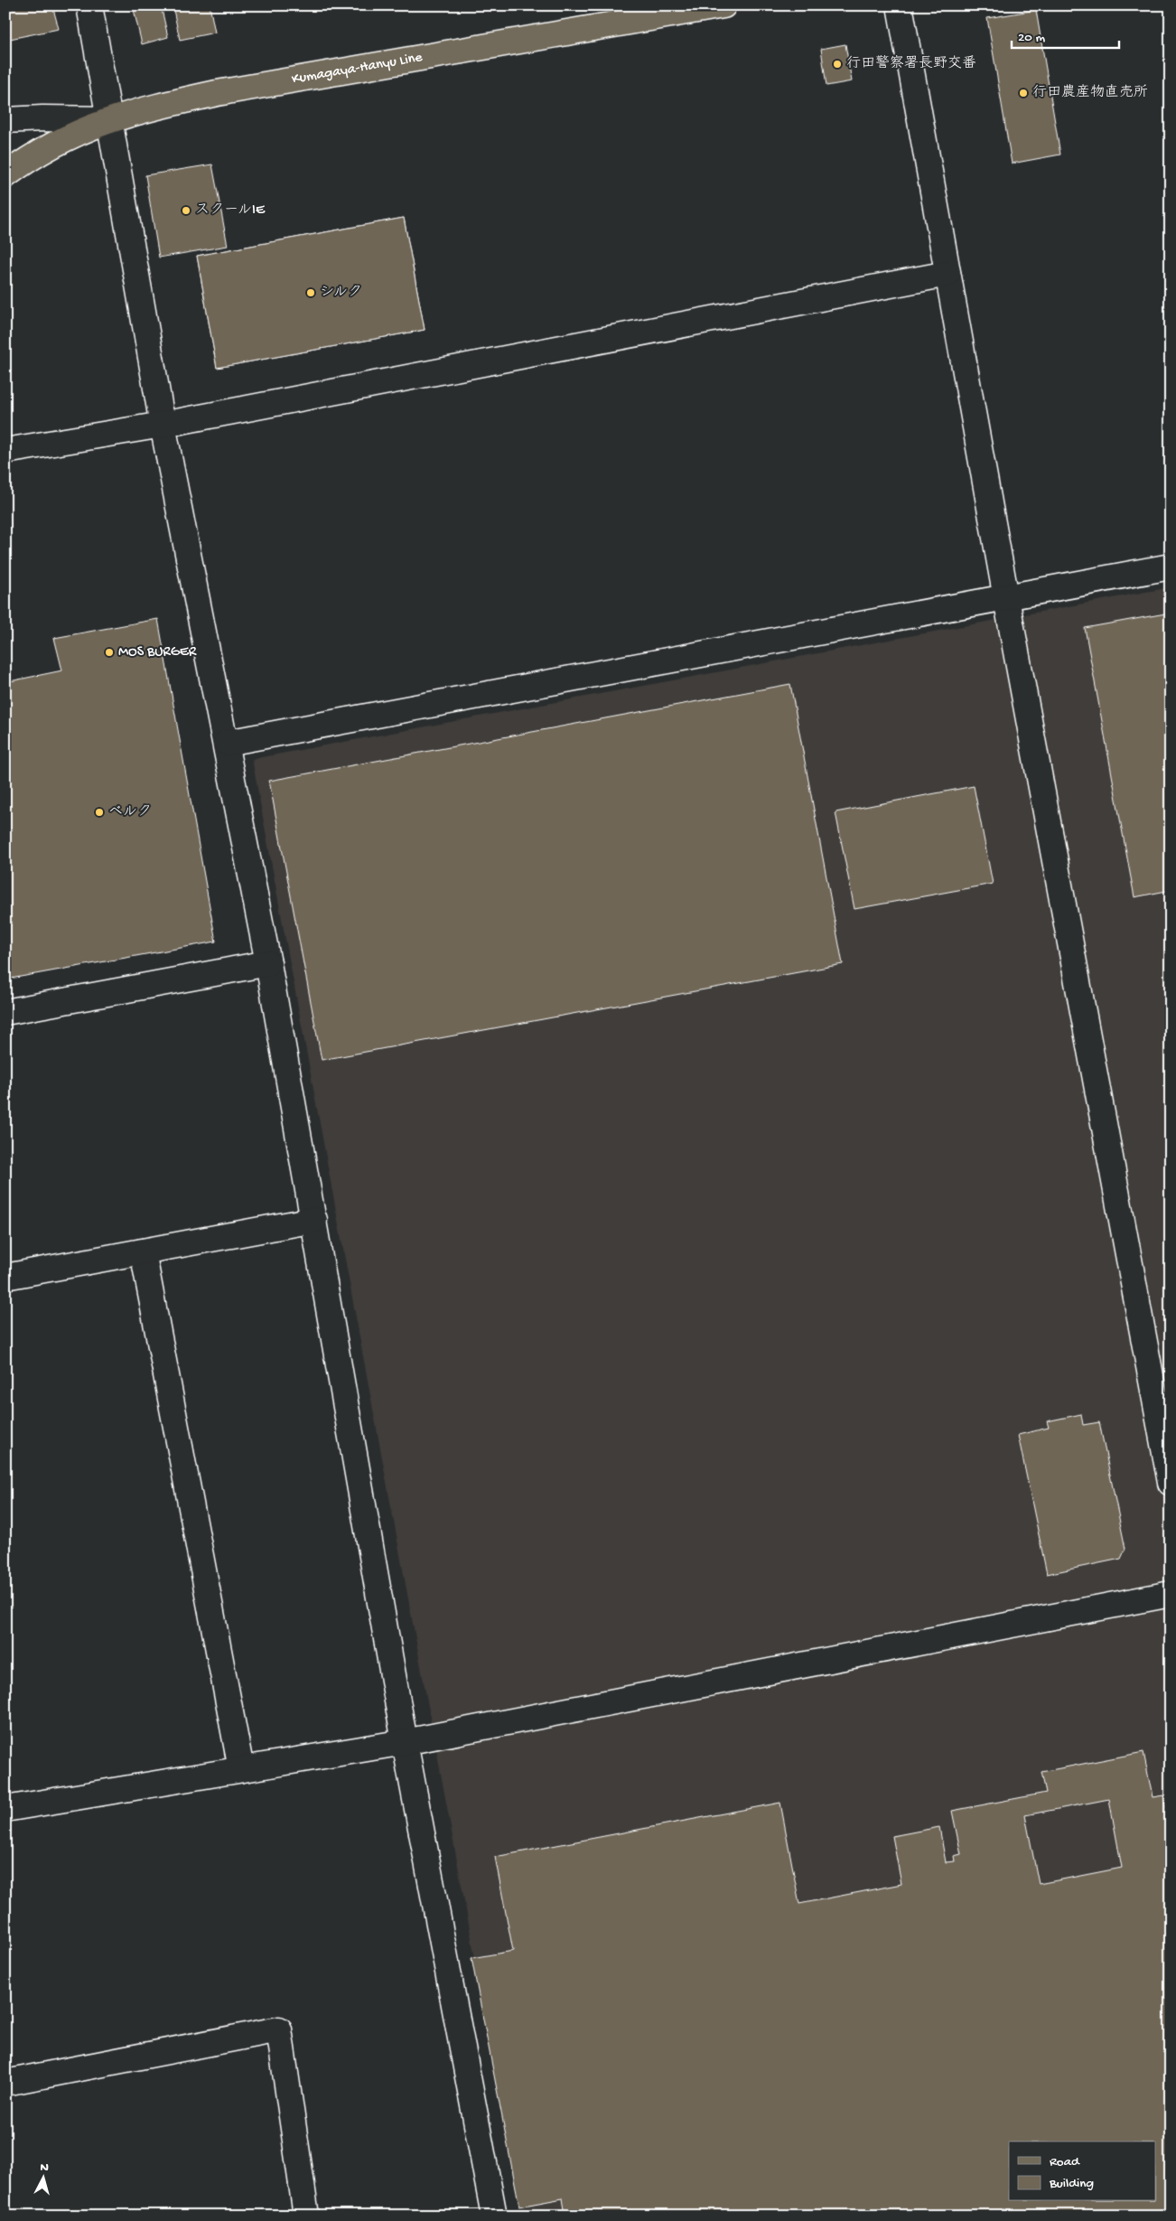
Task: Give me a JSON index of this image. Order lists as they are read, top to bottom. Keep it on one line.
{"streets":{"main road":["Kumagaya-Hanyu Line"]},"places":["行田警察署長野交番","行田農産物直売所","スクールIE","シルク","MOS BURGER","ベルク"],"legend":["Road","Building"],"scale_bar":"20 m","north":"top"}
